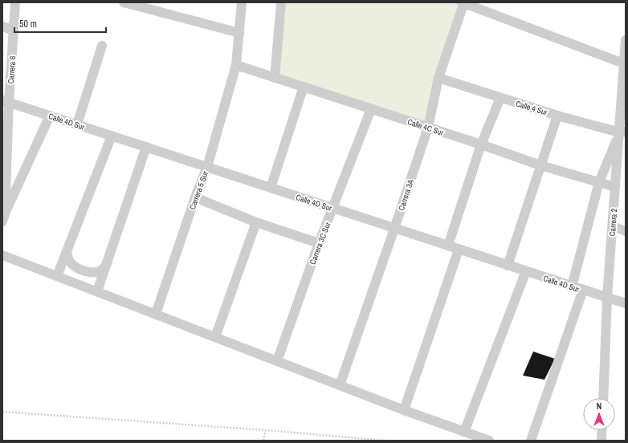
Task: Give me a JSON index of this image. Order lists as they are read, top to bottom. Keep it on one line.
{"streets":{"street":["Carrera 6","Calle 4 Sur","Calle 4D Sur","Calle 4C Sur","Carrera 5 Sur","Carrera 3A","Carrera 2","Carrera 3C Sur"]},"crossings":[["Carrera 6","Calle 4D Sur"],["Calle 4 Sur","Carrera 3A"],["Calle 4 Sur","Carrera 2"],["Calle 4D Sur","Carrera 5 Sur"],["Calle 4D Sur","Carrera 3A"],["Calle 4D Sur","Carrera 2"],["Calle 4D Sur","Carrera 3C Sur"],["Calle 4C Sur","Carrera 5 Sur"],["Calle 4C Sur","Carrera 3A"],["Calle 4C Sur","Carrera 2"],["Calle 4C Sur","Carrera 3C Sur"]],"scale_bar":"50 m","north":"top"}
